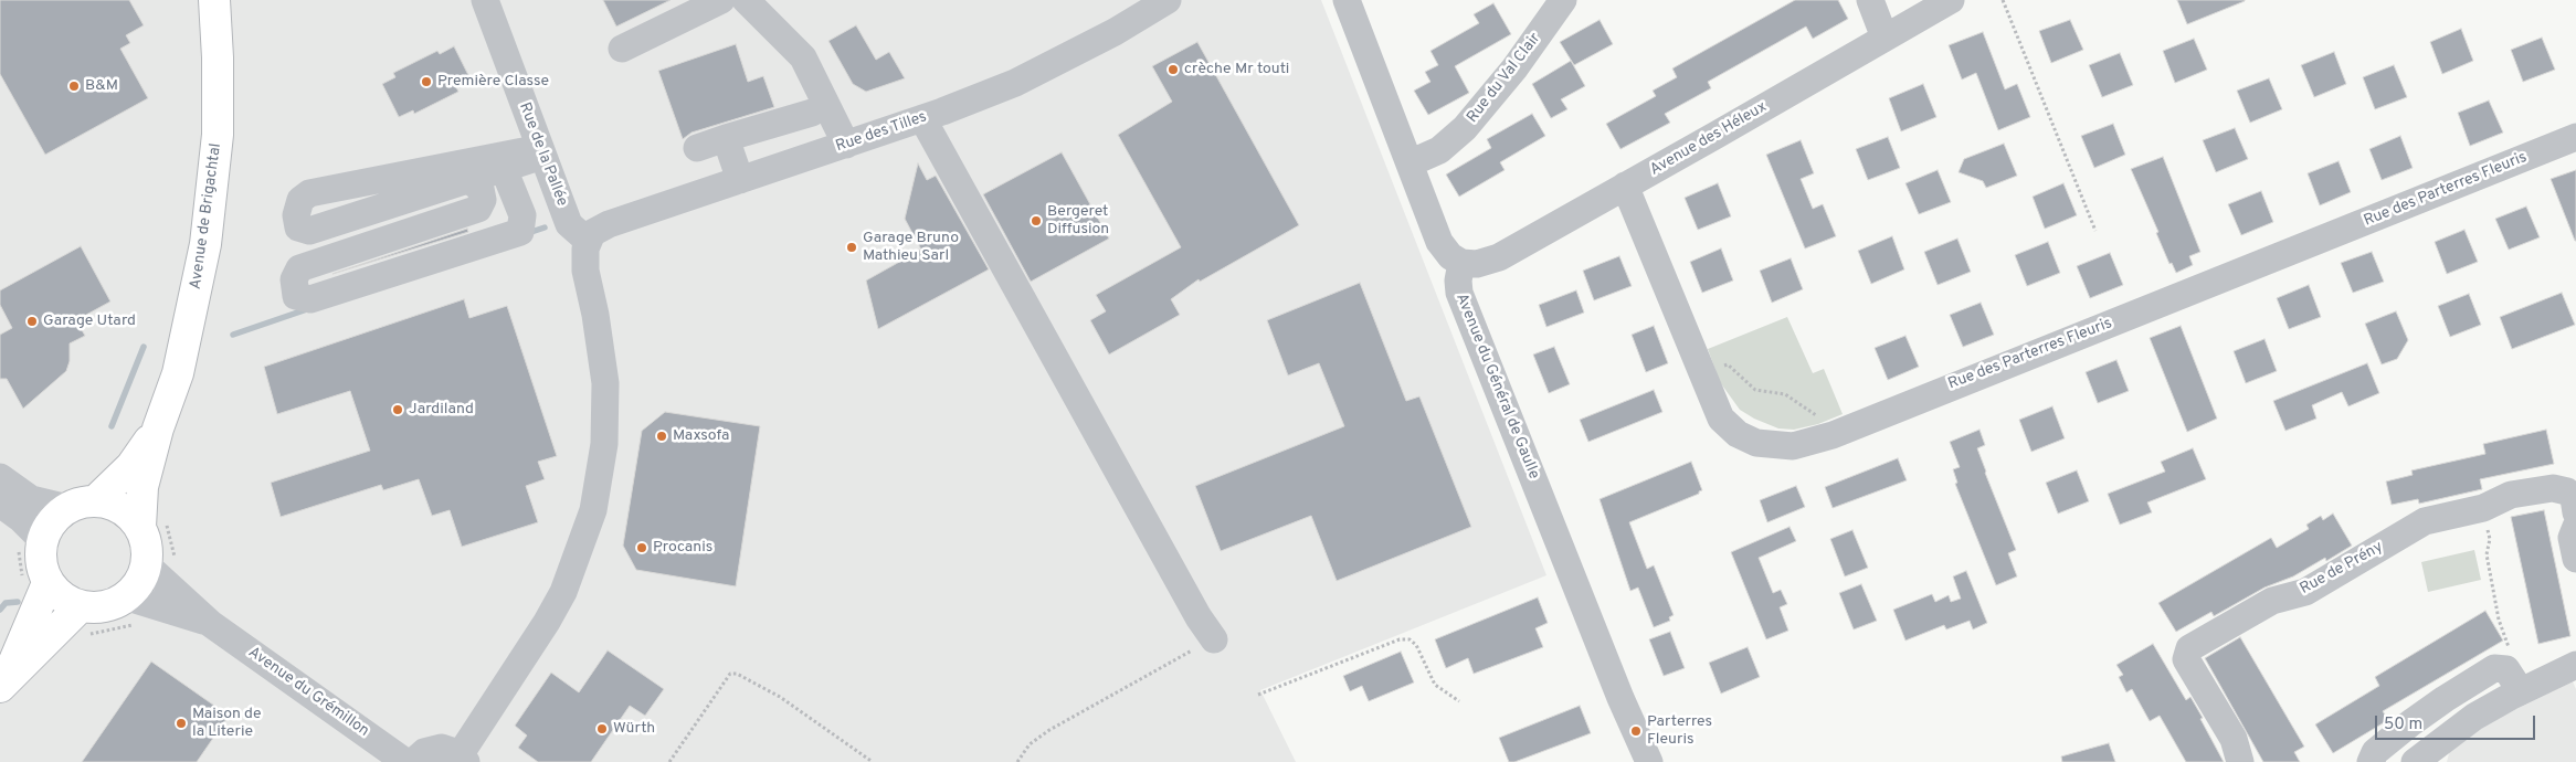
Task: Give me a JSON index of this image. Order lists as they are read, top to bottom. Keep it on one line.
{"streets":{"main road":["Avenue de Brigachtal"],"street":["Rue du Val Clair","Rue des Tilles","Avenue des Héleux","Rue de la Pallée","Rue des Parterres Fleuris","Avenue du Général de Gaulle","Rue de Prény","Avenue du Grémillon"]},"crossings":[["Rue des Tilles","Rue de la Pallée"],["Avenue des Héleux","Rue des Parterres Fleuris"],["Avenue des Héleux","Avenue du Général de Gaulle"],["Avenue de Brigachtal","Avenue du Grémillon"]],"places":["crèche Mr touti","Première Classe","B&M","Bergeret Diffusion","Garage Bruno Mathieu Sarl","Garage Utard","Jardiland","Maxsofa","Procanis","Maison de la Literie","Würth","Parterres Fleuris"],"scale_bar":"50 m"}
